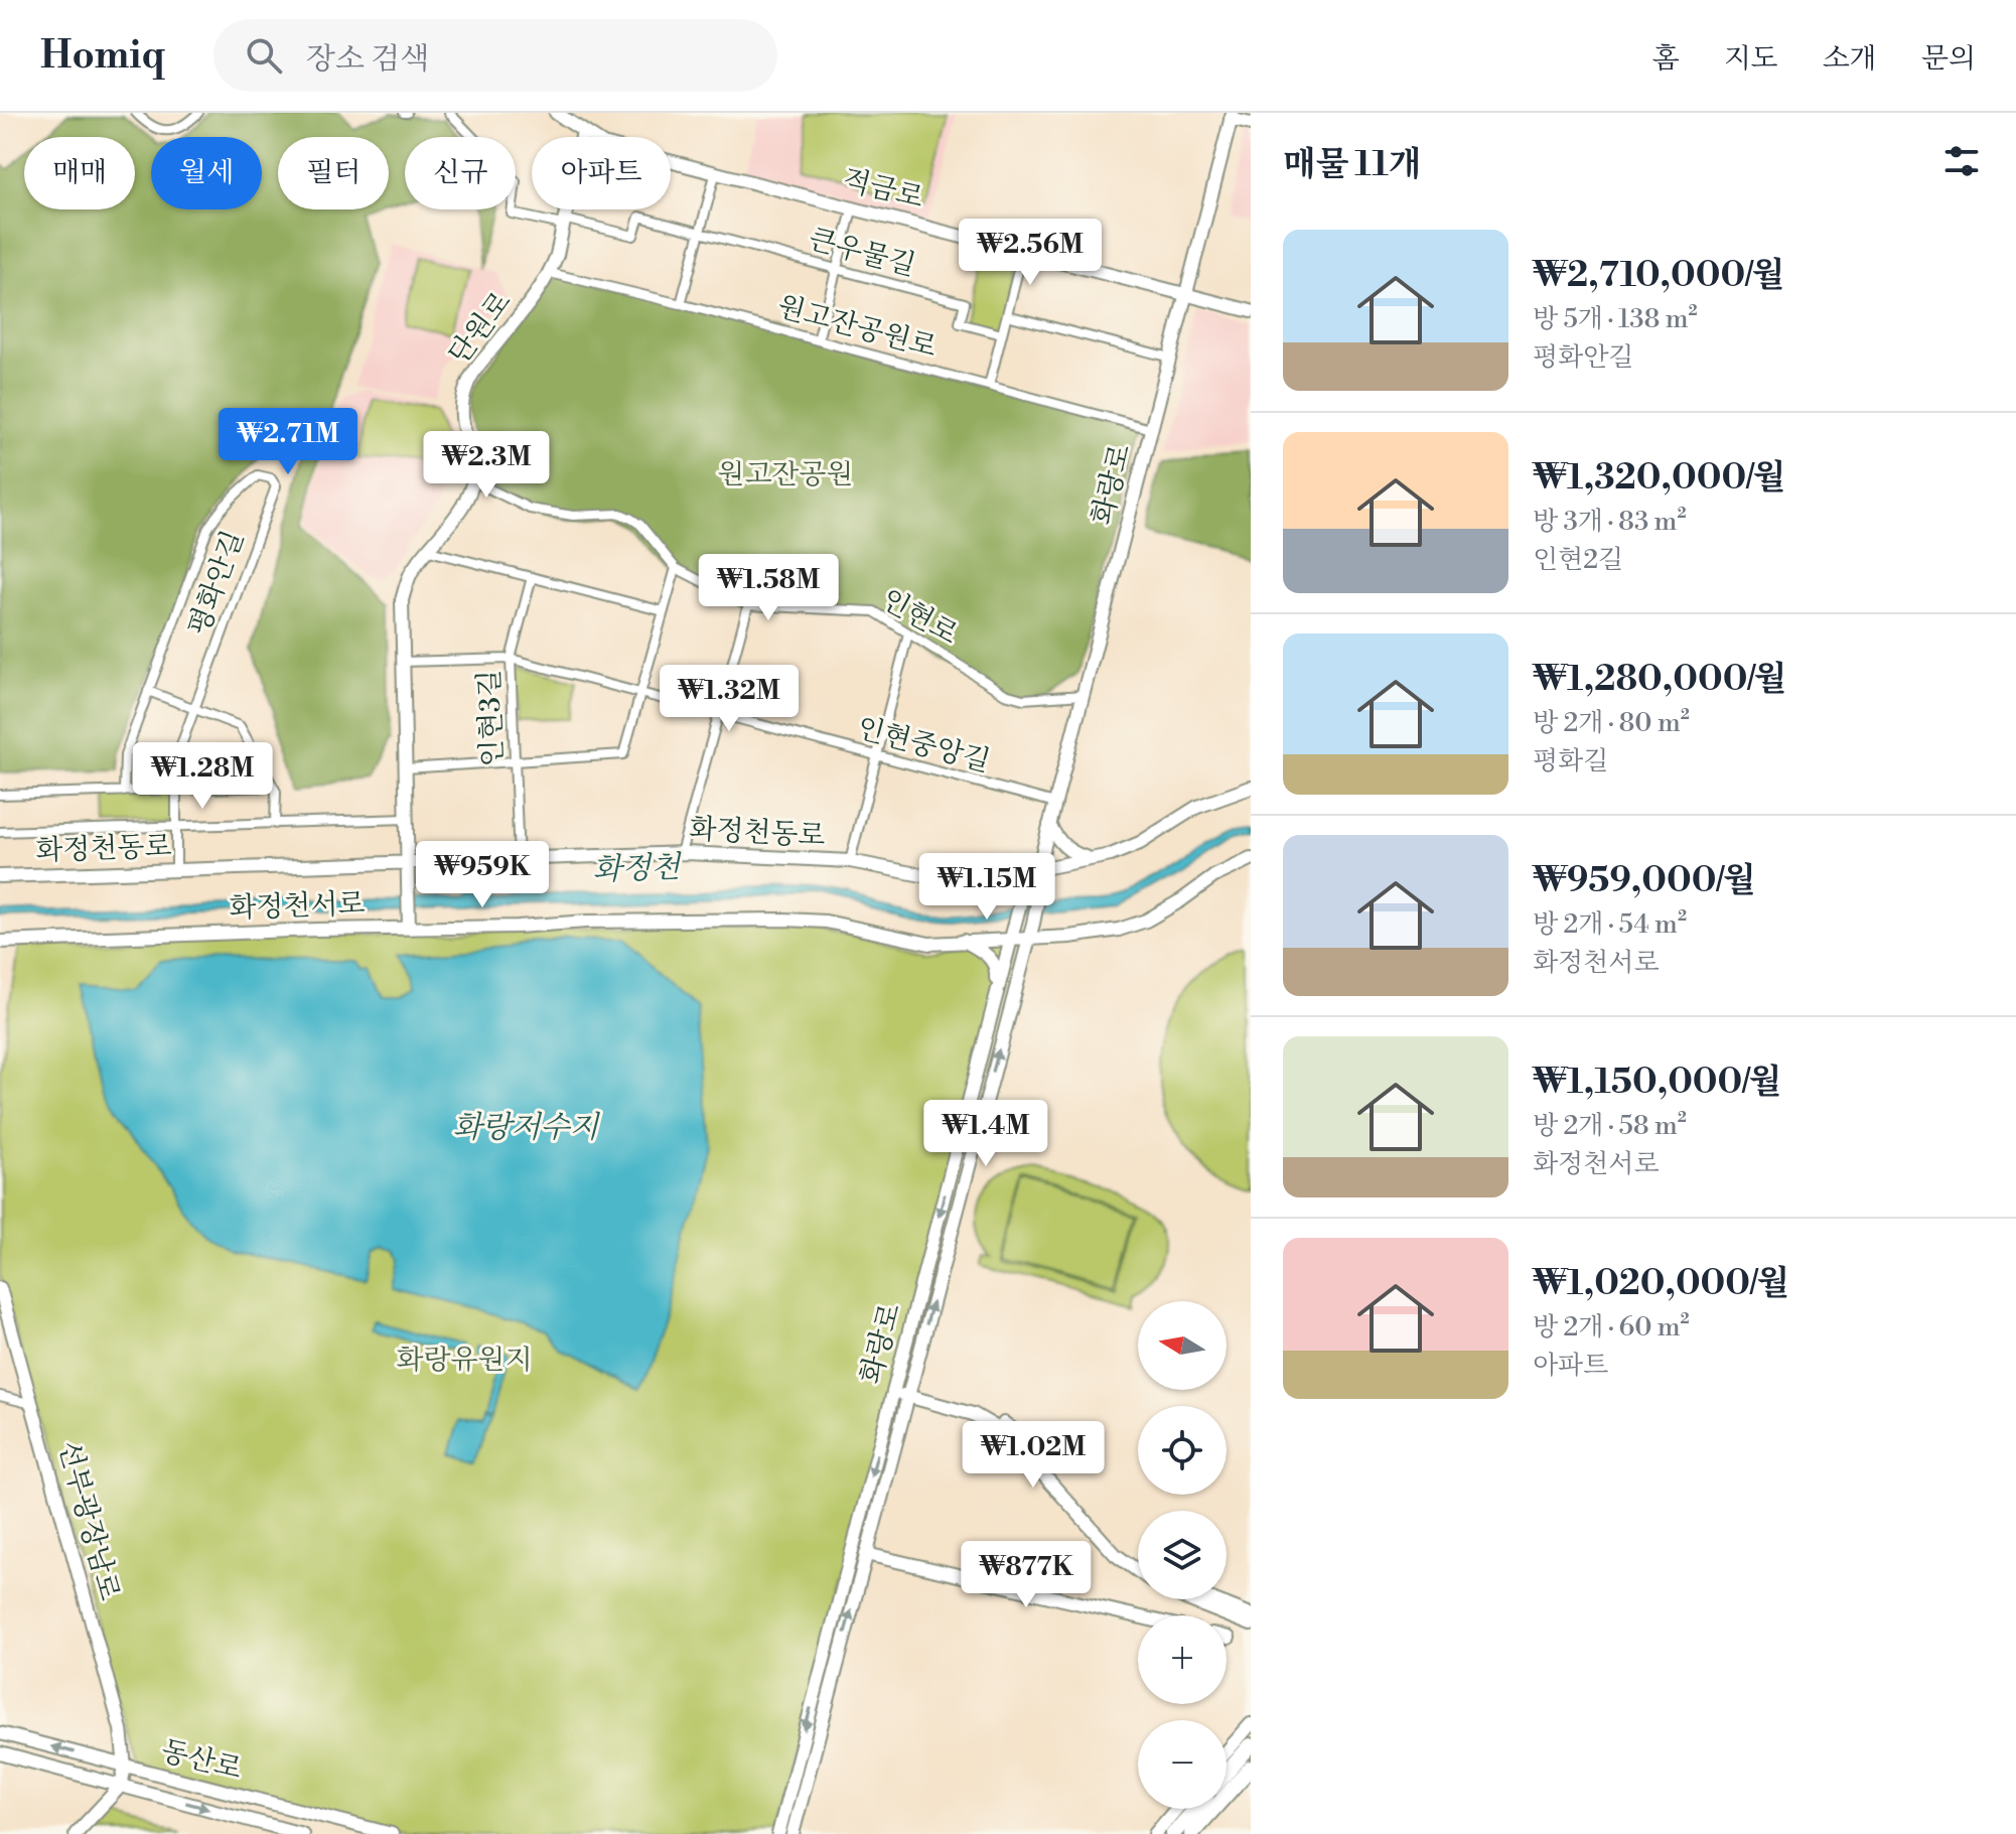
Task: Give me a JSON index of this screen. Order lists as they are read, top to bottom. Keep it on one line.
{"streets":{"street":["적금로","큰우물길","원고잔공원로","단원로","화랑로","평화안길","인현로","인현3길","인현중앙길","화정천동로","화정천서로","선부광장남로","동산로"]},"crossings":[["적금로","단원로"],["적금로","화랑로"],["큰우물길","단원로"],["원고잔공원로","단원로"],["원고잔공원로","화랑로"],["단원로","인현로"],["화랑로","인현로"],["화랑로","인현중앙길"],["화랑로","화정천동로"],["화랑로","화정천서로"],["평화안길","화정천동로"],["인현3길","인현중앙길"],["인현3길","화정천동로"],["선부광장남로","동산로"]],"water":["화정천","화랑저수지"],"parks":["원고잔공원","화랑유원지"],"north":"left","page":{"header":"Homiq","search":"장소 검색","nav":["홈","지도","소개","문의"],"heading":"매물 11개","chip":["매매","월세","필터","신규","아파트"],"list":[{"name":"₩2,710,000/월","note":"방 5개 · 138 m² · 평화안길"},{"name":"₩1,320,000/월","note":"방 3개 · 83 m² · 인현2길"},{"name":"₩1,280,000/월","note":"방 2개 · 80 m² · 평화길"},{"name":"₩959,000/월","note":"방 2개 · 54 m² · 화정천서로"},{"name":"₩1,150,000/월","note":"방 2개 · 58 m² · 화정천서로"},{"name":"₩1,020,000/월","note":"방 2개 · 60 m² · 아파트"}],"price":["₩2.56M","₩2.71M","₩2.3M","₩1.58M","₩1.32M","₩1.28M","₩959K","₩1.15M","₩1.4M","₩1.02M","₩877K"],"map_buttons":["+","−"]}}
